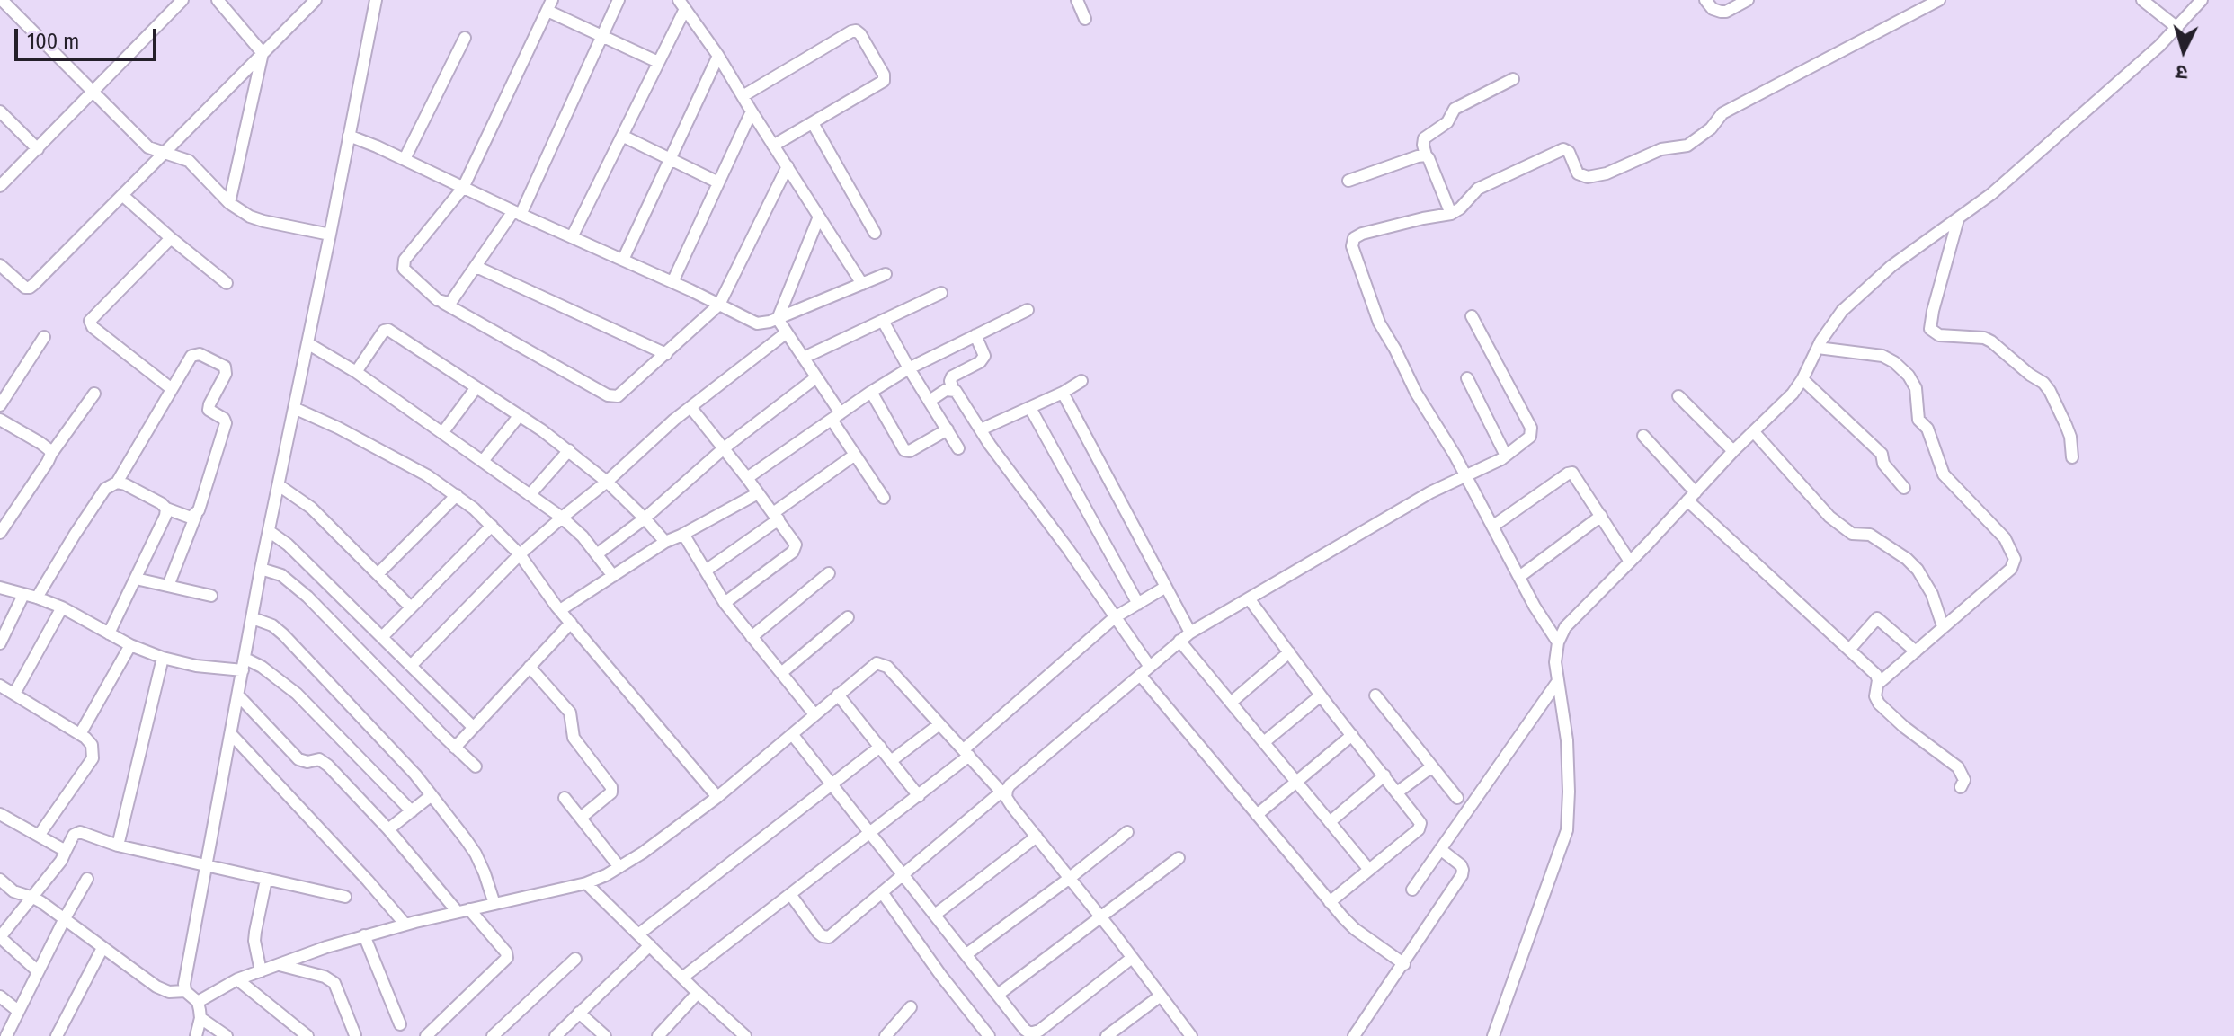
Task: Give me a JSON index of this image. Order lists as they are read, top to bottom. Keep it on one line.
{"scale_bar":"100 m","north":"bottom"}
